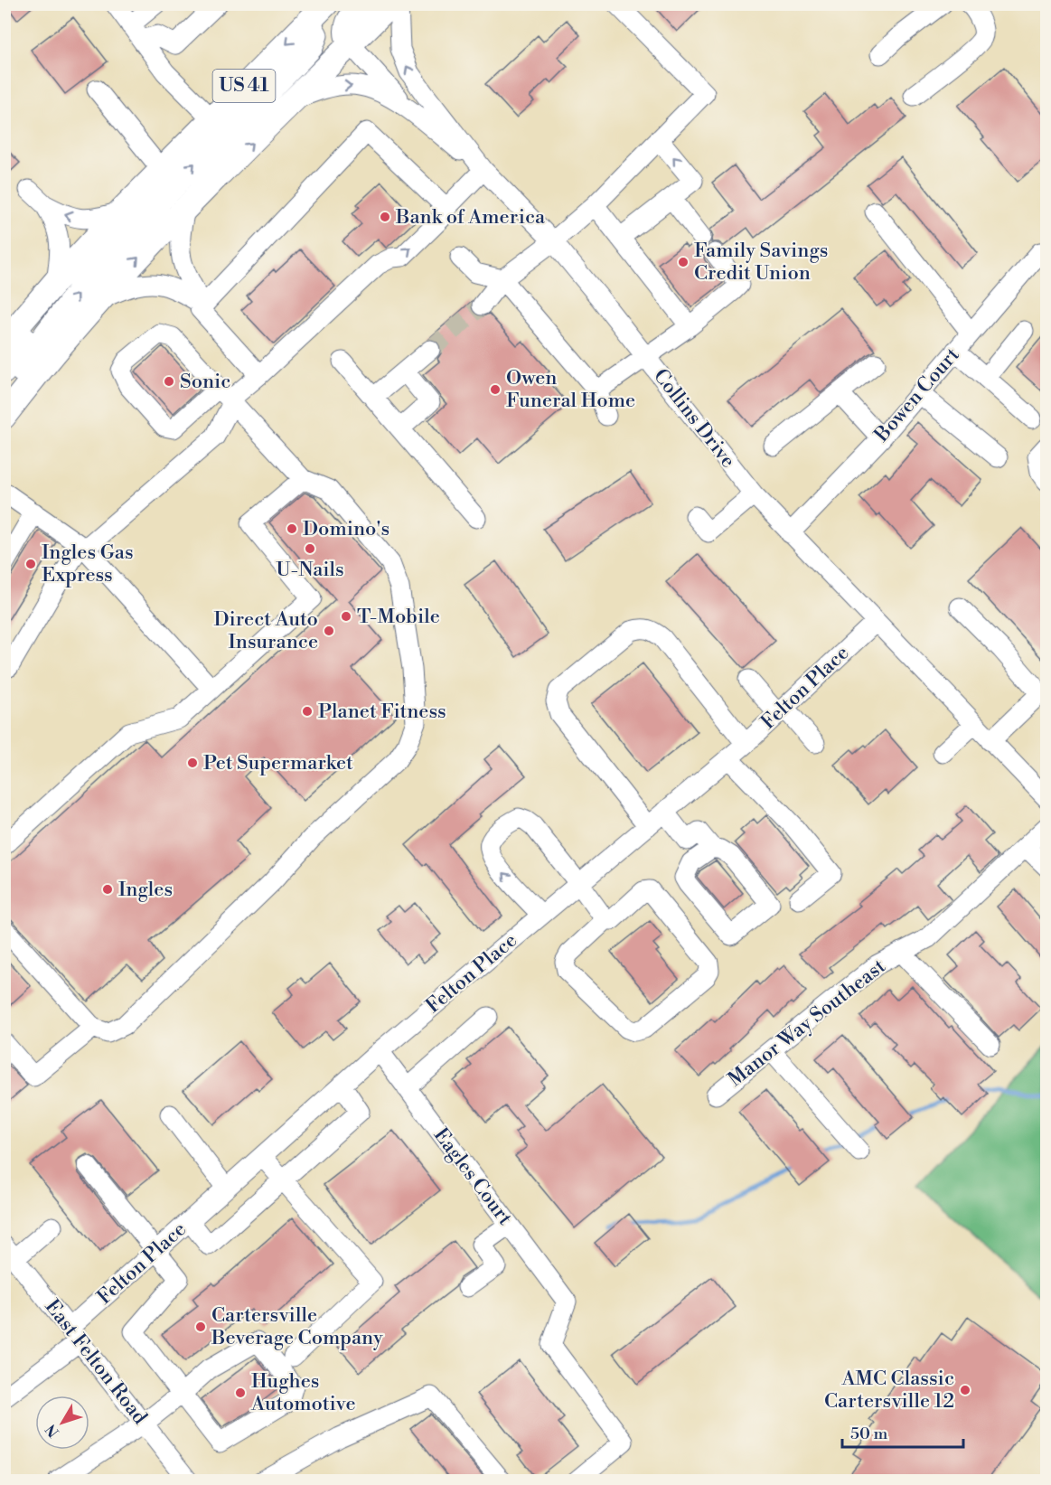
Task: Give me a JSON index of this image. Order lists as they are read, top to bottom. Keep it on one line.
{"streets":{"main road":["US 41"],"street":["Bowen Court","Collins Drive","Felton Place","Manor Way Southeast","Eagles Court","East Felton Road"]},"crossings":[["Bowen Court","Collins Drive"],["Collins Drive","Felton Place"],["Felton Place","Eagles Court"],["Felton Place","East Felton Road"]],"places":["Bank of America","Family Savings Credit Union","Sonic","Owen Funeral Home","Domino's","U-Nails","Ingles Gas Express","T-Mobile","Direct Auto Insurance","Planet Fitness","Pet Supermarket","Ingles","Cartersville Beverage Company","AMC Classic Cartersville 12","Hughes Automotive"],"scale_bar":"50 m","north":"bottom left"}
